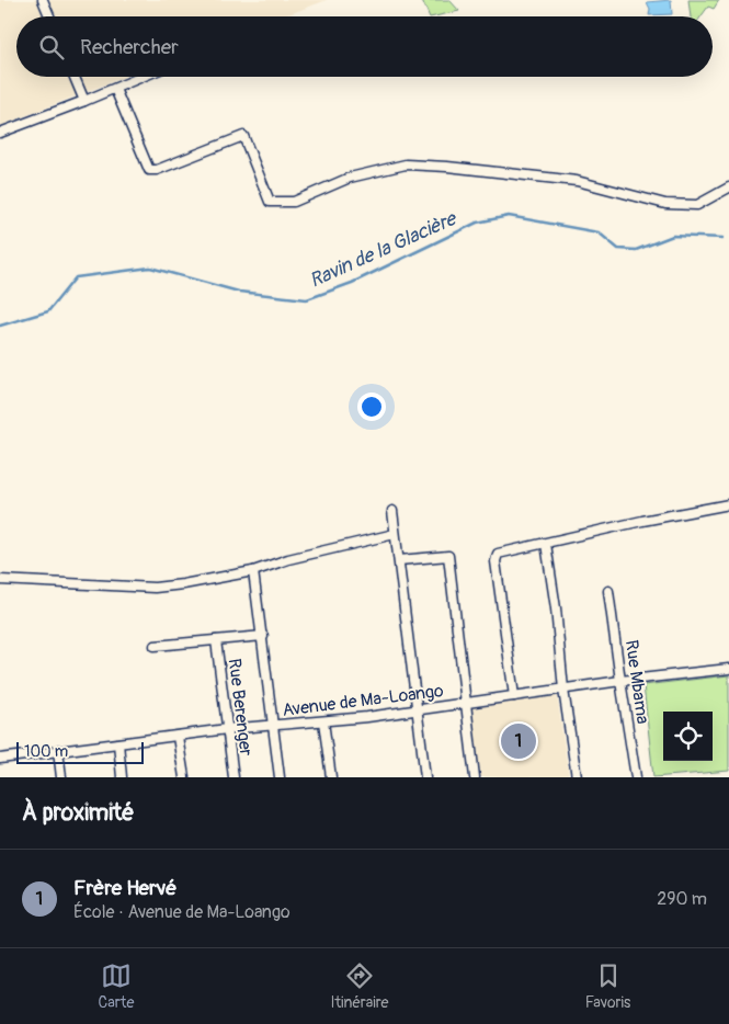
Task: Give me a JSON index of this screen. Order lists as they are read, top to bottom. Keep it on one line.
{"streets":{"street":["Rue Mbama","Avenue de Ma-Loango","Rue Berenger"]},"crossings":[["Rue Mbama","Avenue de Ma-Loango"],["Avenue de Ma-Loango","Rue Berenger"]],"water":["Ravin de la Glacière"],"scale_bar":"100 m","page":{"search":"Rechercher","pins":"1","scale":"100 m","heading":"À proximité","list":[{"mark":"1","name":"Frère Hervé","note":"École · Avenue de Ma-Loango","value":"290 m"}],"nav":["Carte","Itinéraire","Favoris"]}}
